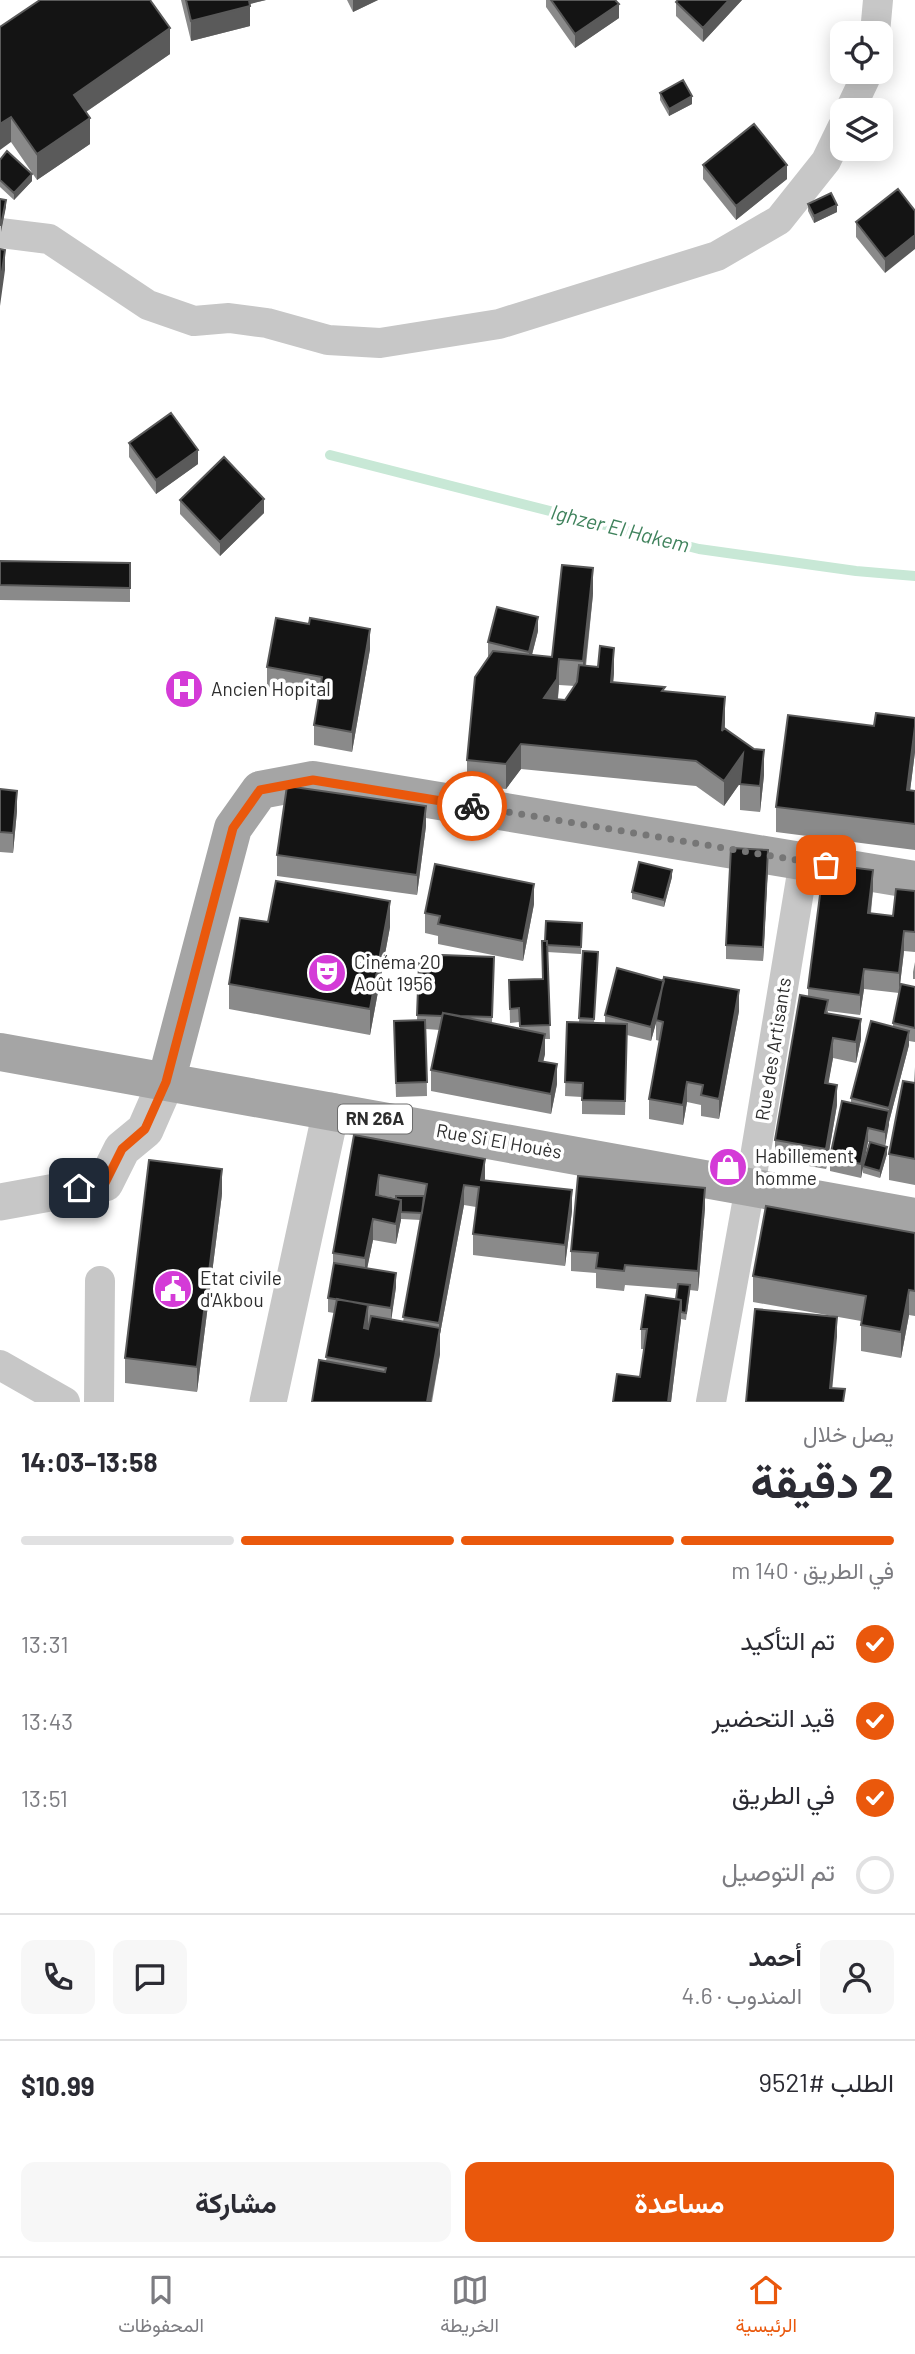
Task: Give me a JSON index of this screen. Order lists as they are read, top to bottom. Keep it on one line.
{"streets":{"main road":["RN 26A","Rue Si El Houès"],"street":["Rue des Artisants"]},"crossings":[["Rue des Artisants","Rue Si El Houès"]],"water":["Ighzer El Hakem"],"places":{"hospital":["Ancien Hopital"],"theatre":["Cinéma 20 Août 1956"],"shop":["Habillement homme"],"public building":["Etat civile d'Akbou"]},"page":{"heading":["2 دقيقة","يصل خلال","13:58–14:03"],"panel":["أحمد","المندوب · 4.6","الطلب #9521","$10.99"],"bar":"في الطريق · 140 m","list":[["تم التأكيد","13:31"],["قيد التحضير","13:43"],["في الطريق","13:51"],"تم التوصيل"],"buttons":["مساعدة","مشاركة"],"tabs":["الرئيسية","الخريطة","المحفوظات"]}}
